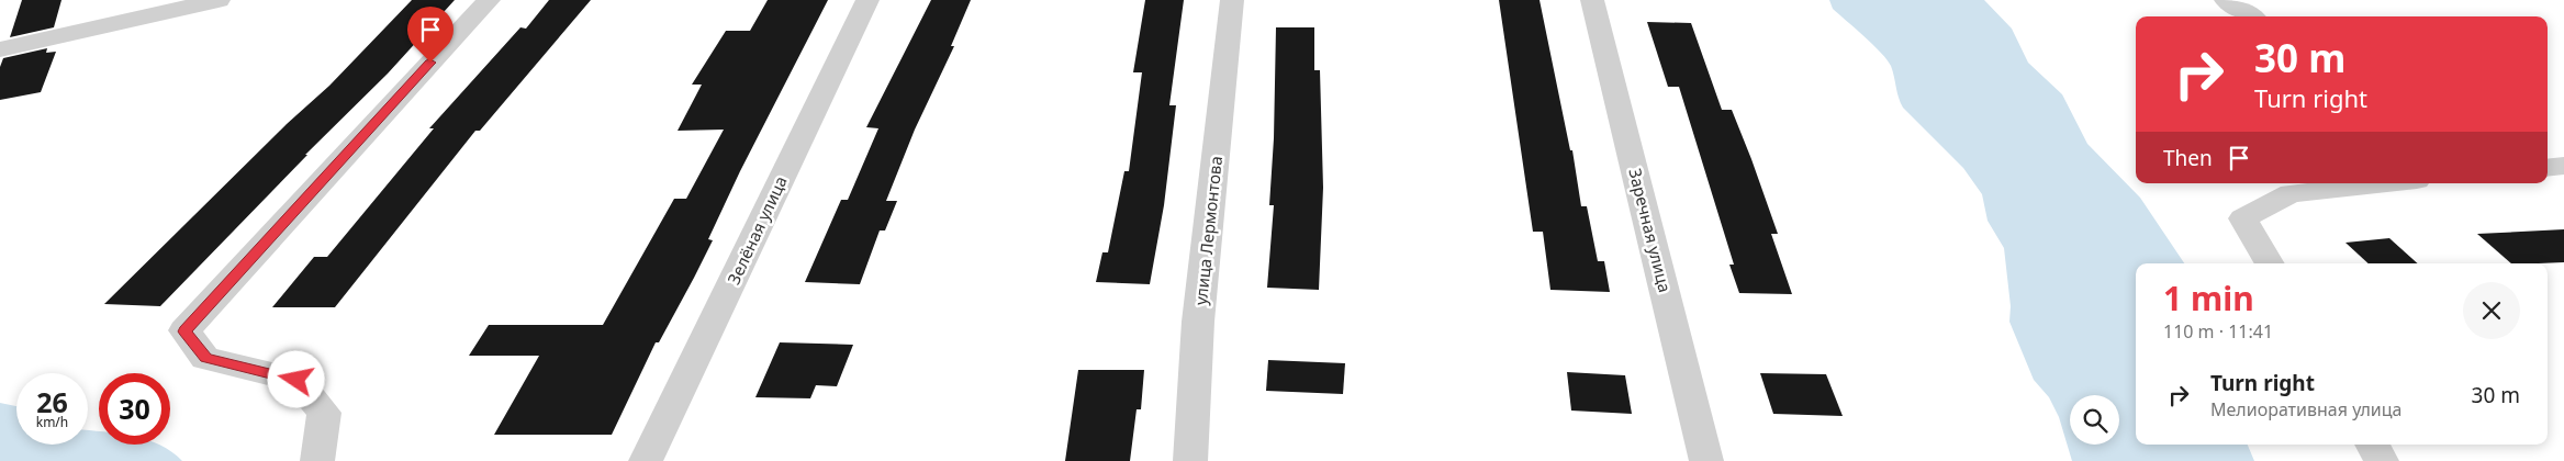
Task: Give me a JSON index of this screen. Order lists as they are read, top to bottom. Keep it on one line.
{"streets":{"street":["Зелёная улица","улица Лермонтова","Заречная улица"]},"page":{"turn":["30 m","Turn right"],"then":"Then","heading":["1 min","110 m · 11:41"],"list":[{"name":"Turn right","note":"Мелиоративная улица","value":"30 m"}],"speed":"26 km/h","limit":"30"}}
